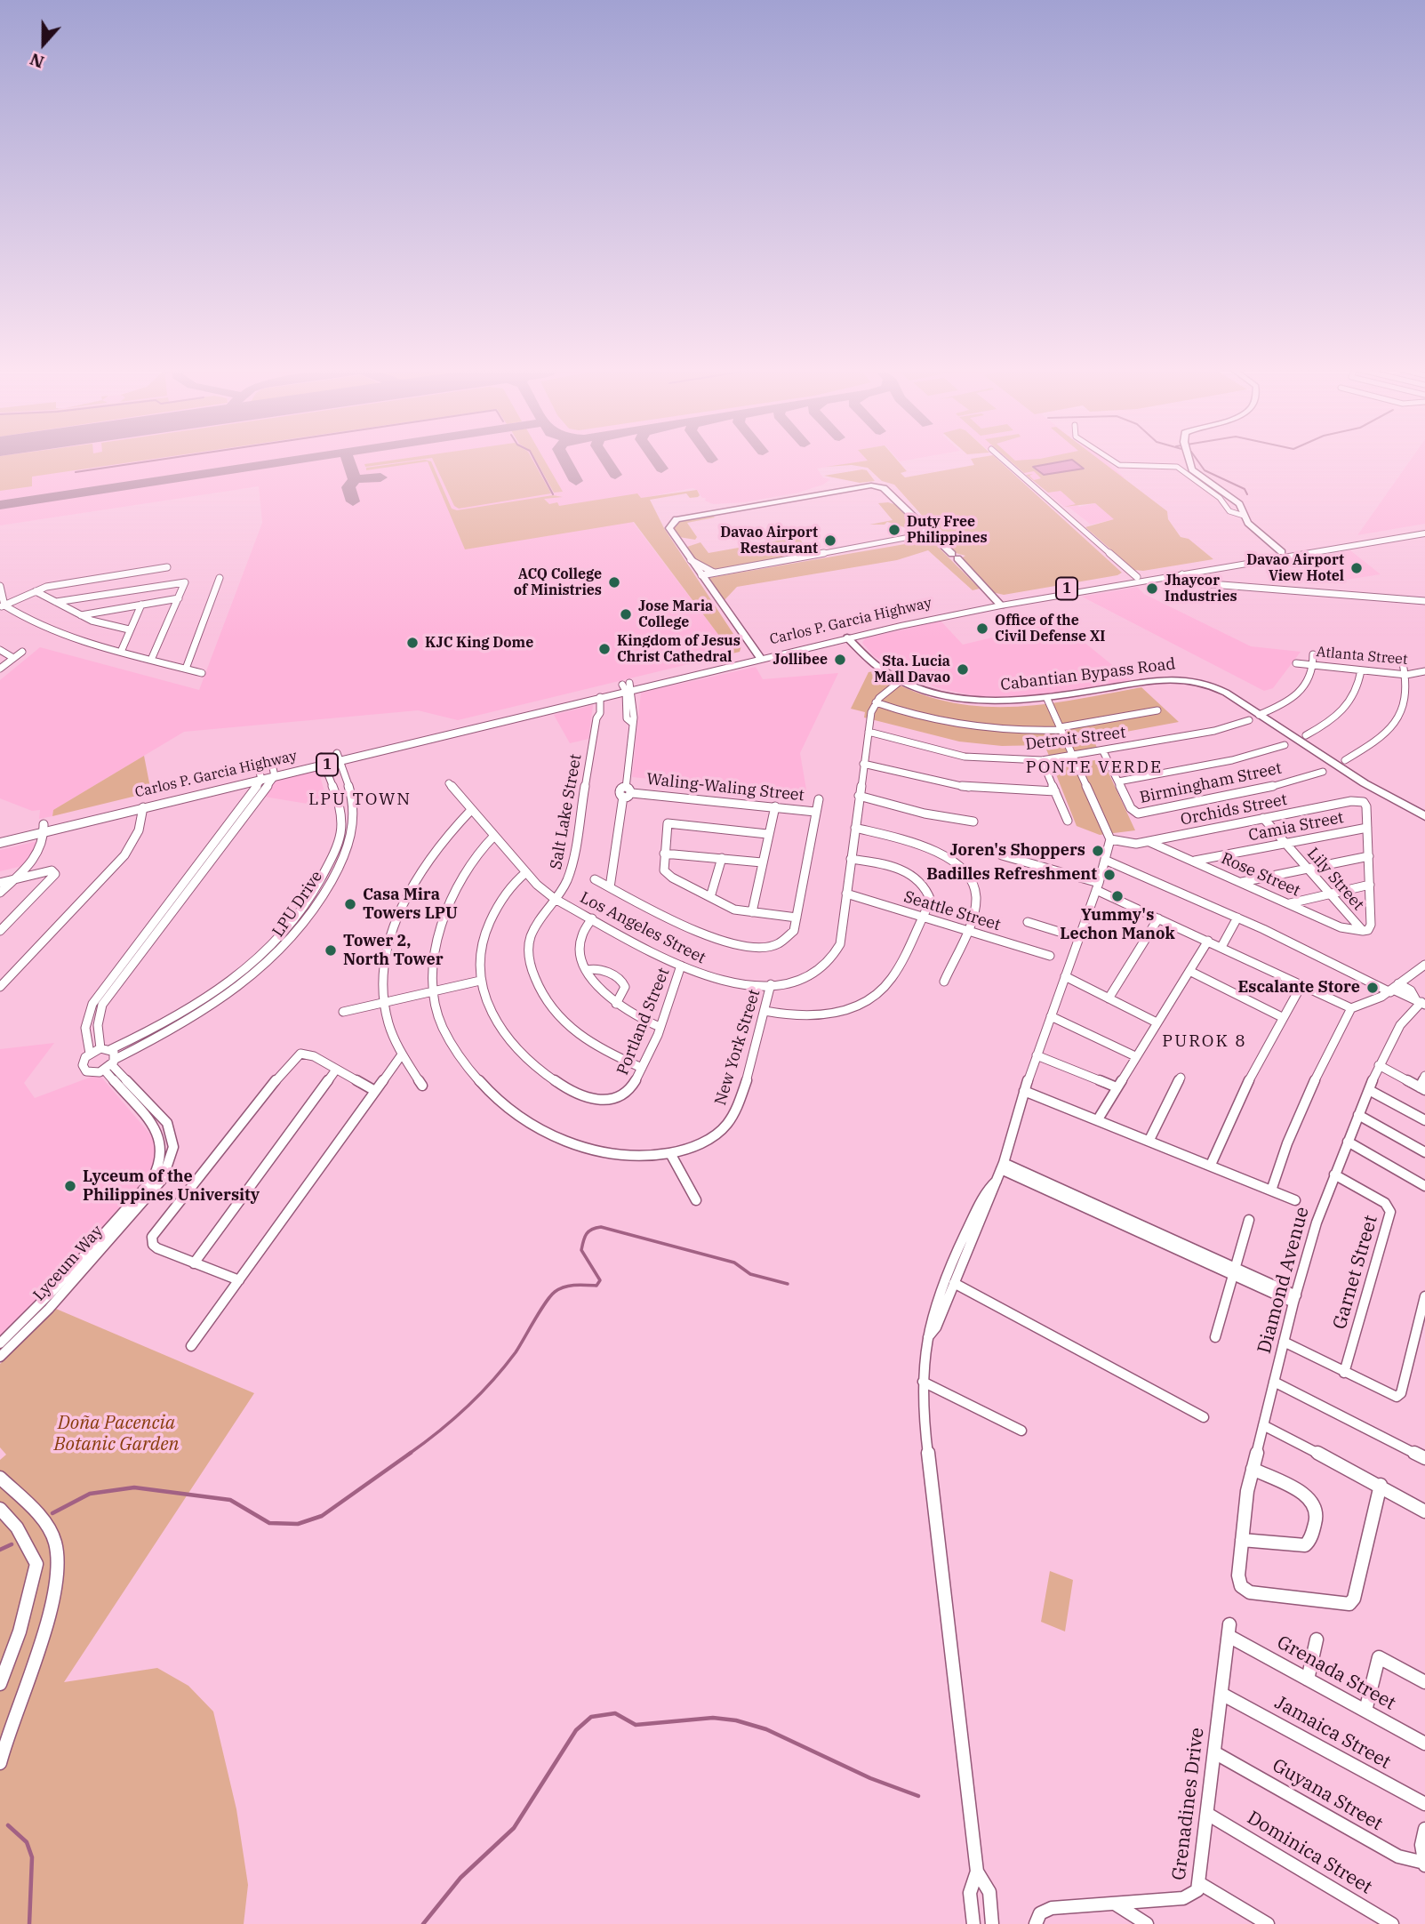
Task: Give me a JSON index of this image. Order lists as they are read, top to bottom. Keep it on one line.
{"streets":{"highway":["1","Carlos P. Garcia Highway"],"main road":["Cabantian Bypass Road"],"street":["Atlanta Street","Detroit Street","Birmingham Street","Waling-Waling Street","Orchids Street","Salt Lake Street","Camia Street","Rose Street","Lily Street","LPU Drive","Seattle Street","Los Angeles Street","Portland Street","New York Street","Lyceum Way","Garnet Street","Diamond Avenue","Grenada Street","Jamaica Street","Guyana Street","Grenadines Drive","Dominica Street"]},"crossings":[["Carlos P. Garcia Highway","Cabantian Bypass Road"],["Carlos P. Garcia Highway","Salt Lake Street"],["Carlos P. Garcia Highway","LPU Drive"],["Detroit Street","Birmingham Street"],["Detroit Street","Los Angeles Street"],["Orchids Street","Camia Street"],["Orchids Street","Rose Street"],["Orchids Street","Lily Street"],["Salt Lake Street","Los Angeles Street"],["Salt Lake Street","Portland Street"],["Camia Street","Rose Street"],["Camia Street","Lily Street"],["Rose Street","Lily Street"],["LPU Drive","Lyceum Way"],["Seattle Street","Los Angeles Street"],["Los Angeles Street","Portland Street"],["Los Angeles Street","New York Street"],["Garnet Street","Diamond Avenue"],["Grenada Street","Grenadines Drive"],["Jamaica Street","Grenadines Drive"],["Guyana Street","Grenadines Drive"],["Grenadines Drive","Dominica Street"]],"districts":["PONTE VERDE","LPU TOWN","PUROK 8"],"parks":["Doña Pacencia Botanic Garden"],"places":["Duty Free Philippines","Davao Airport Restaurant","Davao Airport View Hotel","ACQ College of Ministries","Jhaycor Industries","Jose Maria College","Office of the Civil Defense XI","KJC King Dome","Kingdom of Jesus Christ Cathedral","Jollibee","Sta. Lucia Mall Davao","Joren's Shoppers","Badilles Refreshment","Yummy's Lechon Manok","Casa Mira Towers LPU","Tower 2, North Tower","Escalante Store","Lyceum of the Philippines University"],"north":"bottom"}
